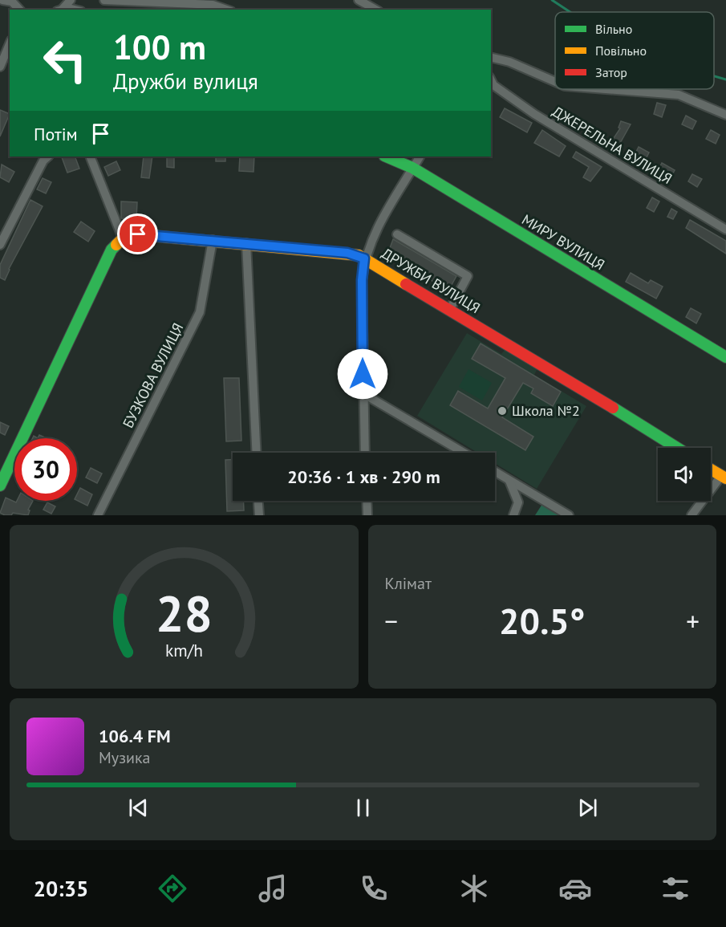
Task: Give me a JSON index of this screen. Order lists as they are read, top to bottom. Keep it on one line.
{"streets":{"street":["ДЖЕРЕЛЬНА ВУЛИЦЯ","МИРУ ВУЛИЦЯ","ДРУЖБИ ВУЛИЦЯ","БУЗКОВА ВУЛИЦЯ"]},"crossings":[["ДРУЖБИ ВУЛИЦЯ","БУЗКОВА ВУЛИЦЯ"]],"places":["Школа №2"],"legend":["Вільно","Повільно","Затор"],"page":{"turn":["100 m","Дружби вулиця"],"then":"Потім","limit":"30","trip":"20:36 · 1 хв · 290 m","tile":"Клімат","heat":["−","20.5°","+"],"song":["106.4 FM","Музика"],"tabs":"20:35","gauge":["28","km/h"]}}
